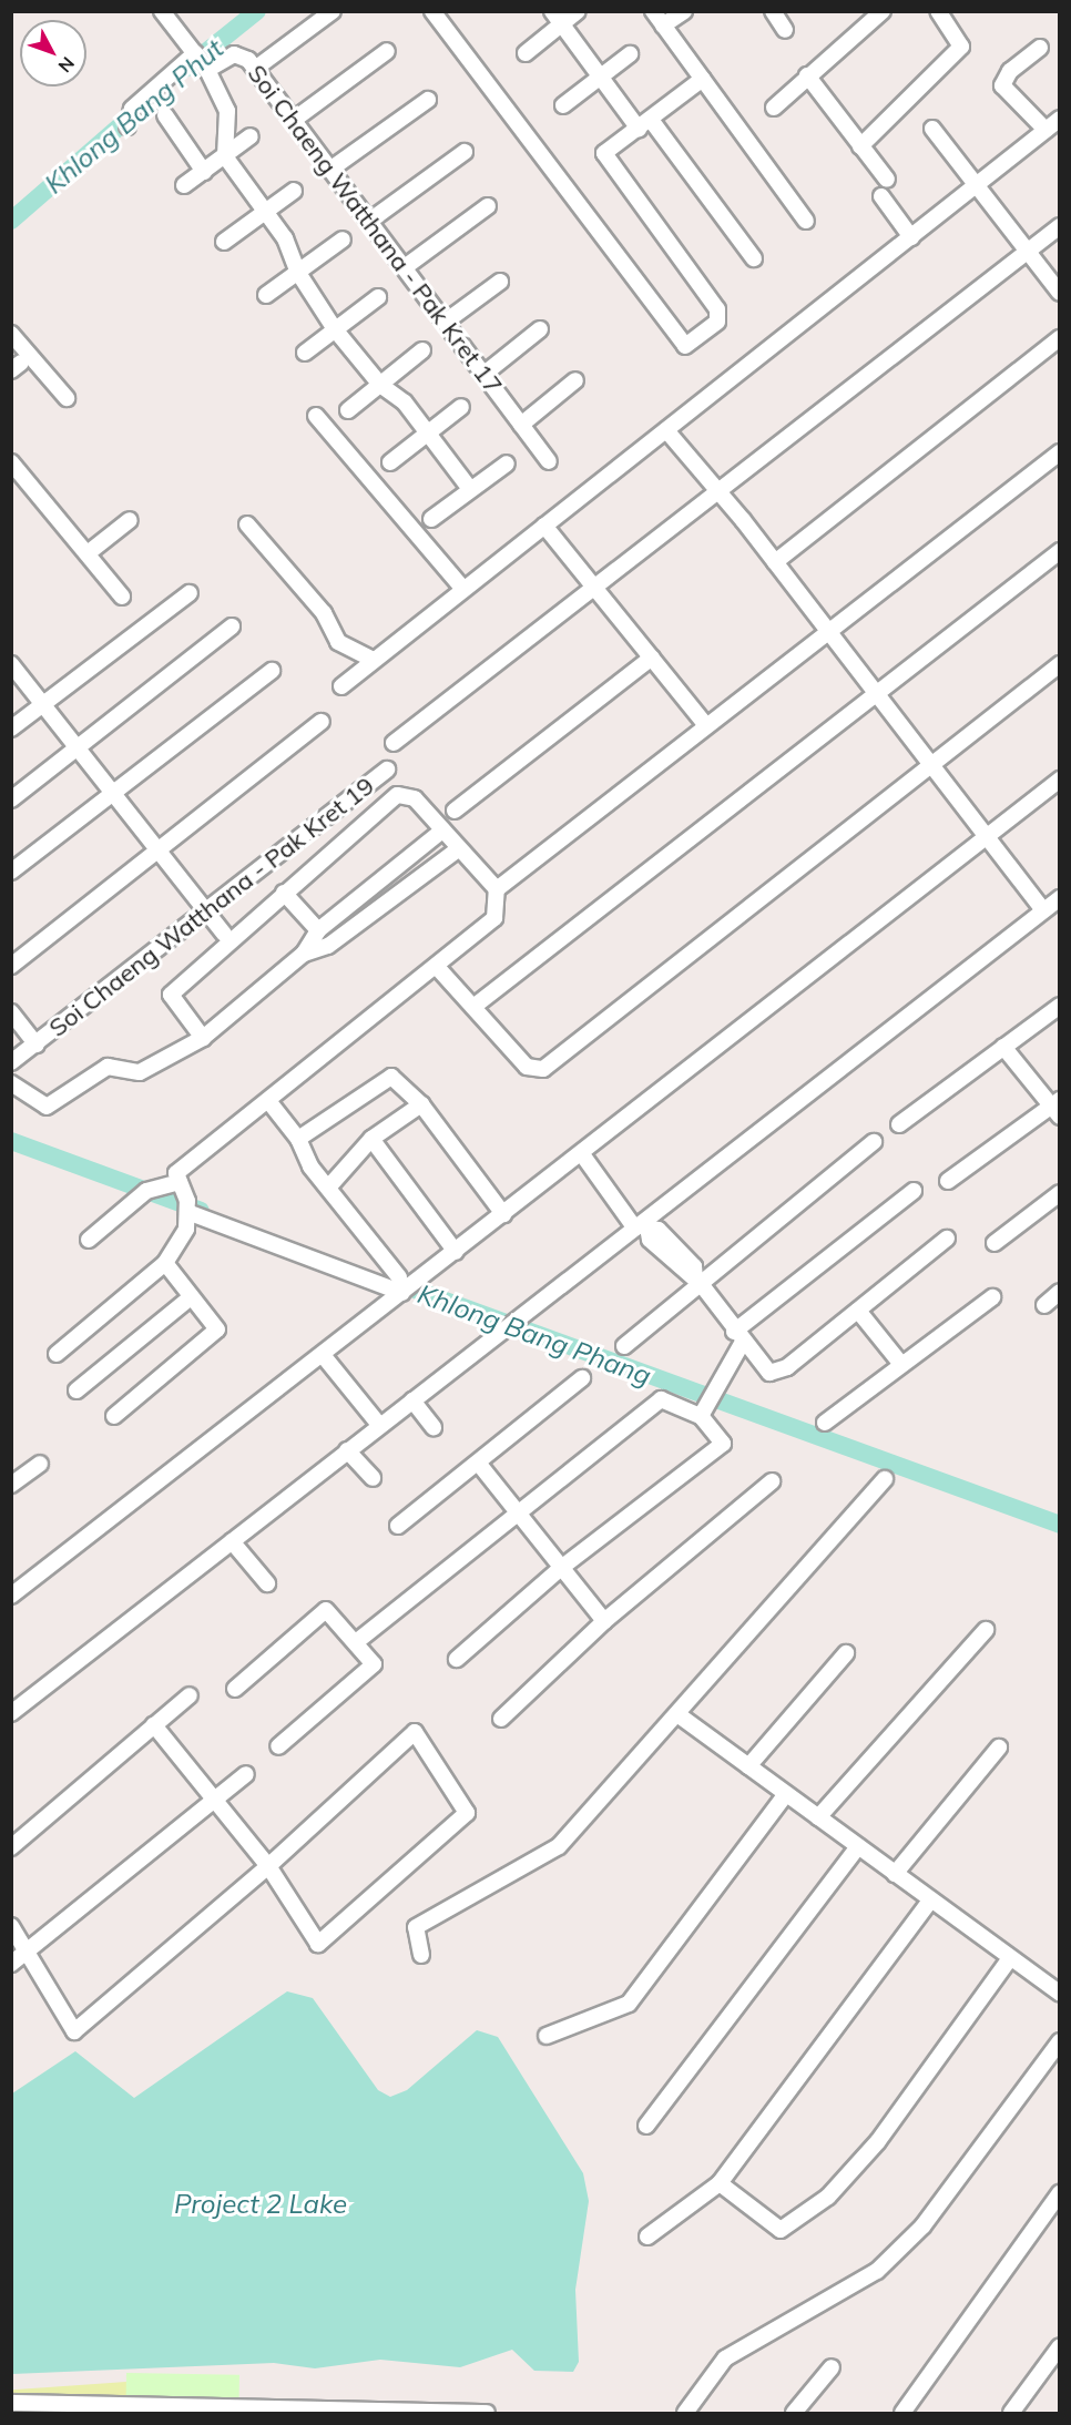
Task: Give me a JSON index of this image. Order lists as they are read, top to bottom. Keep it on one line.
{"streets":{"street":["Soi Chaeng Watthana - Pak Kret 17","Soi Chaeng Watthana - Pak Kret 19"]},"water":["Khlong Bang Phut","Khlong Bang Phang","Project 2 Lake"],"north":"bottom right"}
